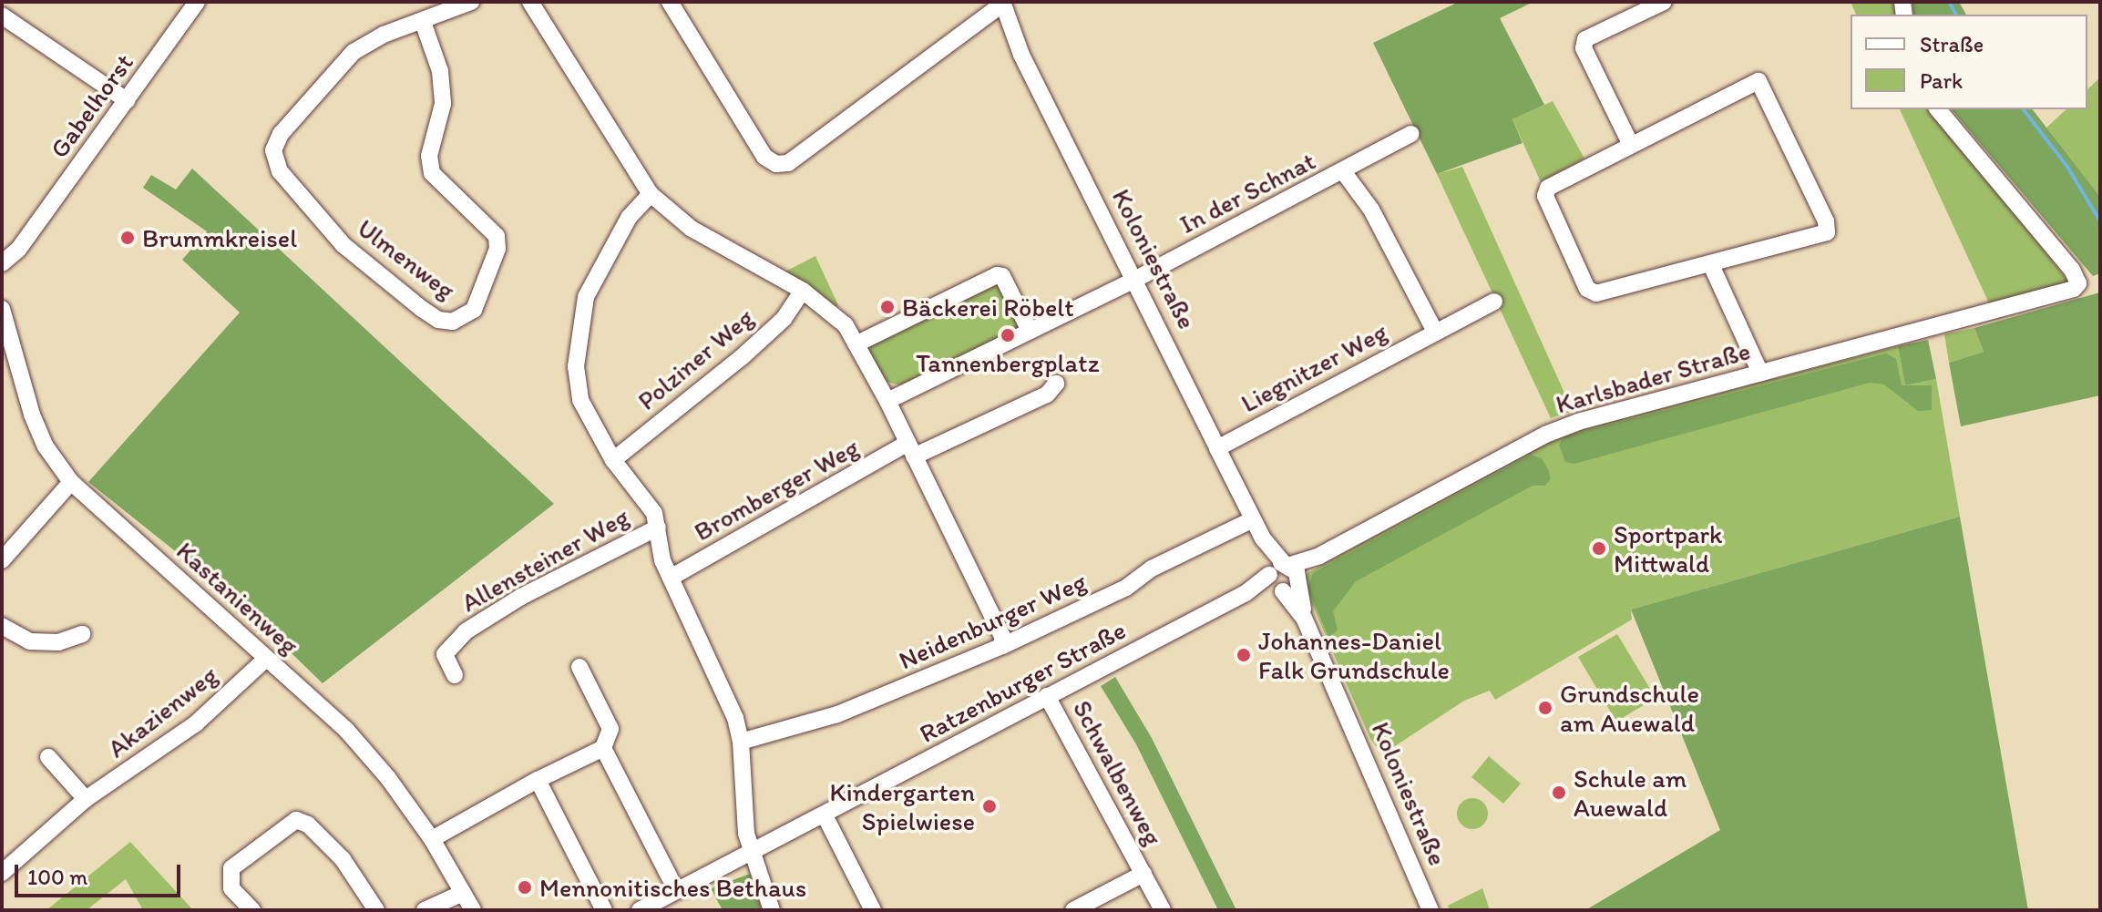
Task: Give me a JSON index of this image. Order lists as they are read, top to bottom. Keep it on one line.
{"streets":{"street":["Gabelhorst","In der Schnat","Ulmenweg","Koloniestraße","Polziner Weg","Liegnitzer Weg","Karlsbader Straße","Bromberger Weg","Allensteiner Weg","Kastanienweg","Neidenburger Weg","Ratzenburger Straße","Akazienweg","Schwalbenweg"]},"crossings":[["In der Schnat","Koloniestraße"],["In der Schnat","Liegnitzer Weg"],["Koloniestraße","Liegnitzer Weg"],["Koloniestraße","Karlsbader Straße"],["Koloniestraße","Neidenburger Weg"],["Koloniestraße","Ratzenburger Straße"],["Karlsbader Straße","Ratzenburger Straße"],["Kastanienweg","Akazienweg"],["Ratzenburger Straße","Schwalbenweg"]],"places":["Brummkreisel","Bäckerei Röbelt","Tannenbergplatz","Sportpark Mittwald","Johannes-Daniel Falk Grundschule","Grundschule am Auewald","Schule am Auewald","Kindergarten Spielwiese","Mennonitisches Bethaus"],"legend":["Straße","Park"],"scale_bar":"100 m"}
